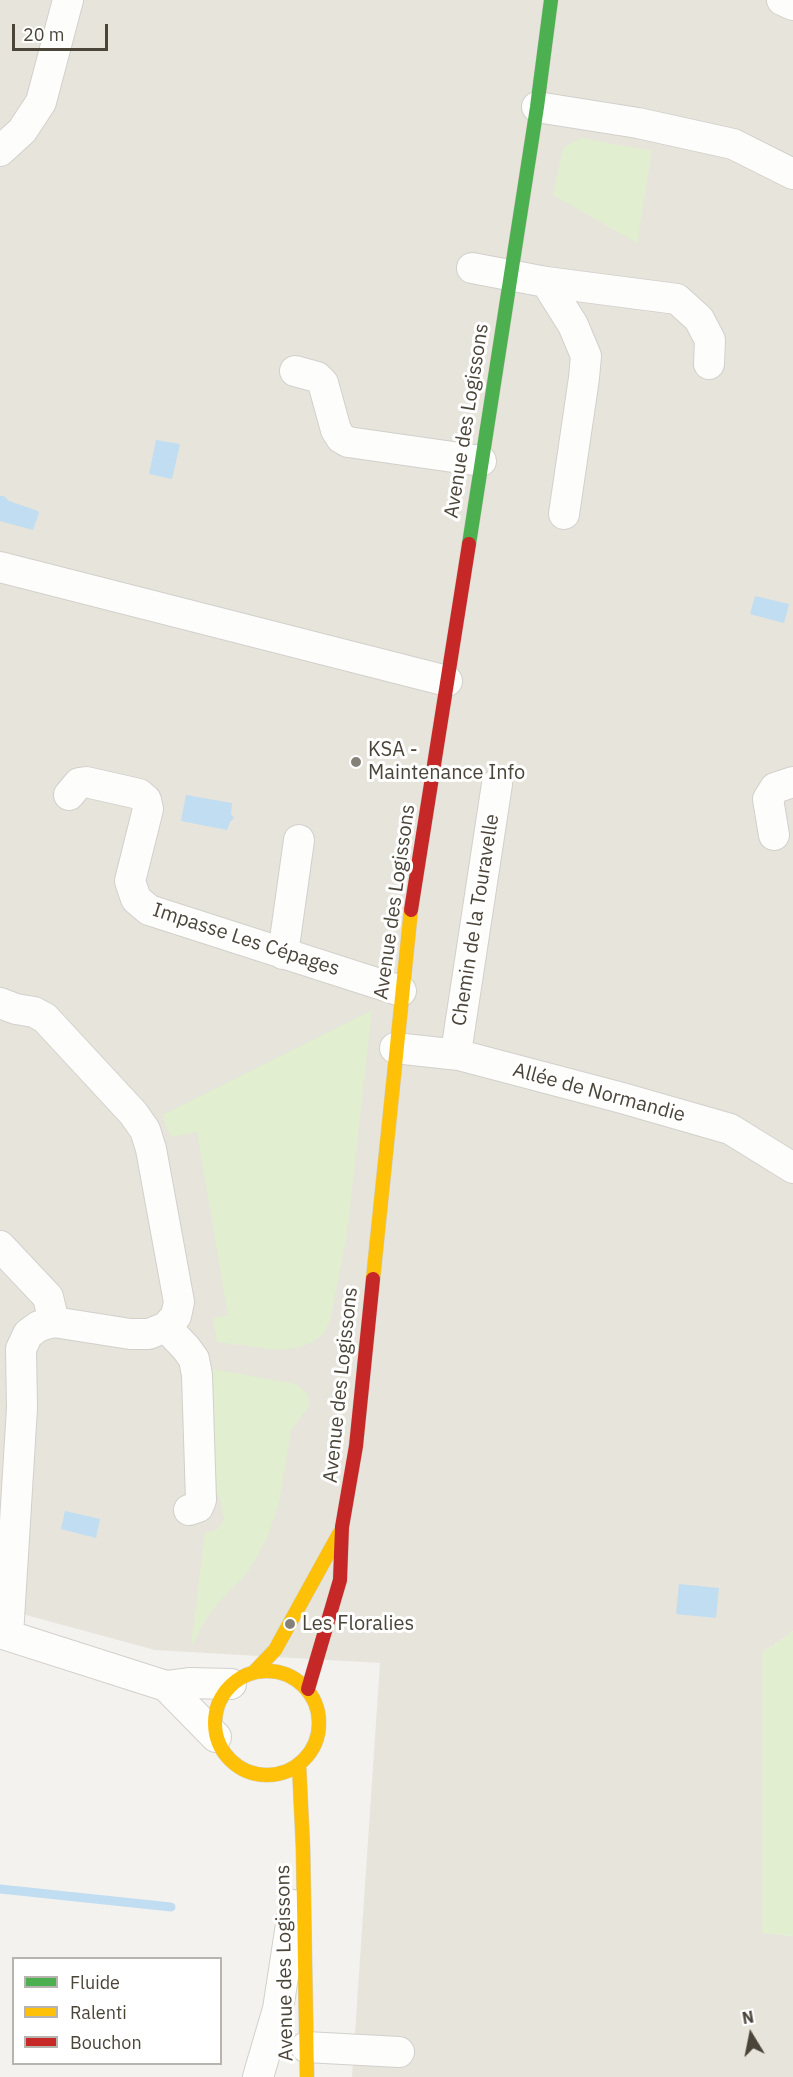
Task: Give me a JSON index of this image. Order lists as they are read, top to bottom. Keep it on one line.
{"streets":{"main road":["Avenue des Logissons"],"street":["Chemin de la Touravelle","Impasse Les Cépages","Allée de Normandie"]},"crossings":[["Avenue des Logissons","Impasse Les Cépages"],["Avenue des Logissons","Allée de Normandie"],["Chemin de la Touravelle","Allée de Normandie"]],"places":["KSA - Maintenance Info","Les Floralies"],"legend":["Fluide","Ralenti","Bouchon"],"scale_bar":"20 m","north":"top"}
